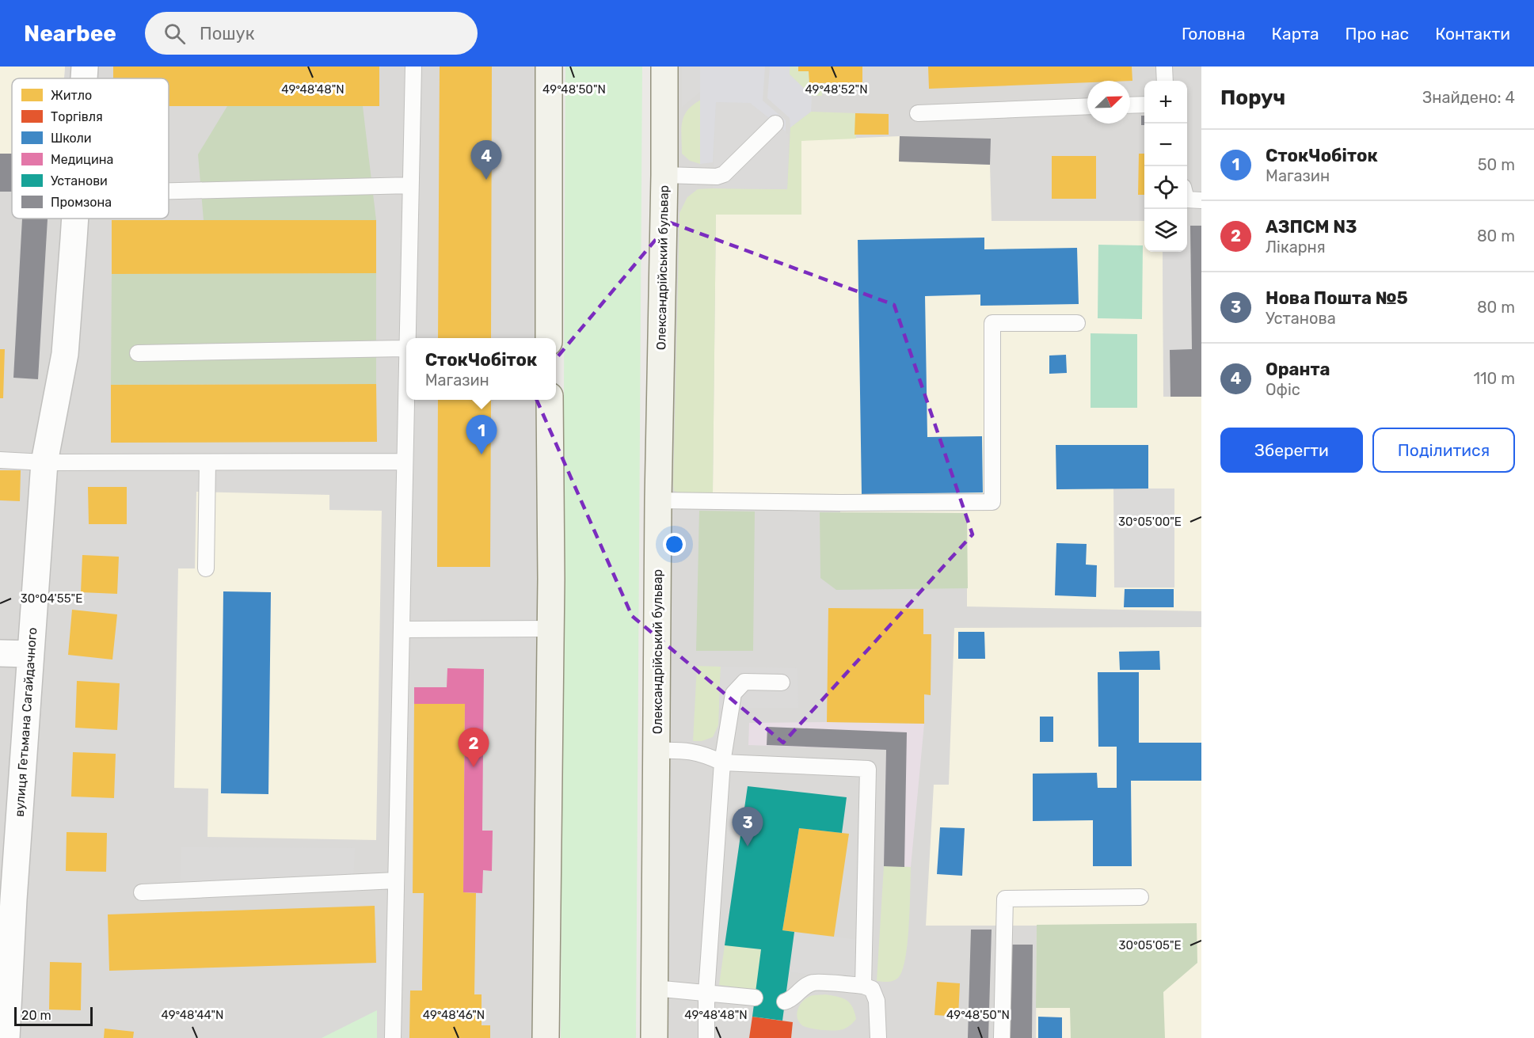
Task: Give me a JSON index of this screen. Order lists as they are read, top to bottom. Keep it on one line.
{"streets":{"main road":["Олександрійський бульвар"],"street":["вулиця Гетьмана Сагайдачного"]},"legend":["Житло","Торгівля","Школи","Медицина","Установи","Промзона"],"scale_bar":"20 m","north":"top right","page":{"header":"Nearbee","search":"Пошук","nav":["Головна","Карта","Про нас","Контакти"],"heading":["Поруч","Знайдено: 4"],"map_buttons":["+","−"],"list":[{"mark":"1","name":"СтокЧобіток","note":"Магазин","value":"50 m"},{"mark":"2","name":"АЗПСМ N3","note":"Лікарня","value":"80 m"},{"mark":"3","name":"Нова Пошта №5","note":"Установа","value":"80 m"},{"mark":"4","name":"Оранта","note":"Офіс","value":"110 m"}],"pins":["4","1","2","3"],"popup":["СтокЧобіток","Магазин"],"buttons":["Зберегти","Поділитися"],"scale":"20 m"},"coordinates":["49°48'48\"N","49°48'50\"N","49°48'52\"N","30°05'00\"E","30°04'55\"E","30°05'05\"E","49°48'44\"N","49°48'46\"N"]}
